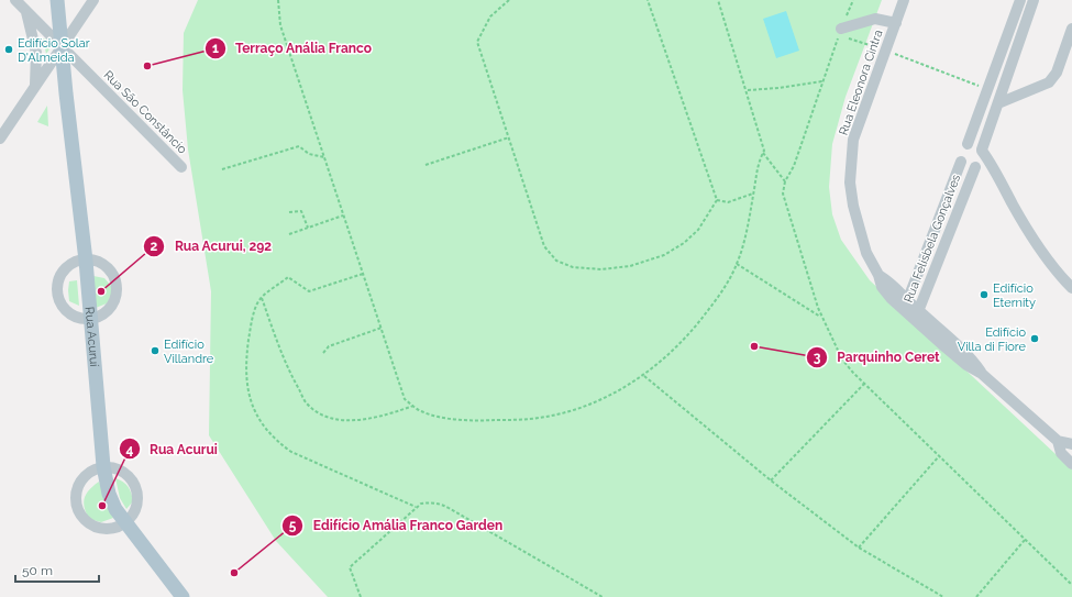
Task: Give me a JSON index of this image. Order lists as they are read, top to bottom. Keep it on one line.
{"streets":{"main road":["Rua Acuruí"],"street":["Rua Eleonora Cintra","Rua São Constâncio","Rua Felisbela Gonçalves"]},"crossings":[["Rua Eleonora Cintra","Rua Felisbela Gonçalves"],["Rua São Constâncio","Rua Acuruí"]],"places":["Edifício Solar D'Almeida","Terraço Anália Franco","Rua Acurui, 292","Edifício Eternity","Edifício Villa di Fiore","Parquinho Ceret","Edifício Villandre","Rua Acurui","Edifício Amália Franco Garden"],"scale_bar":"50 m"}
